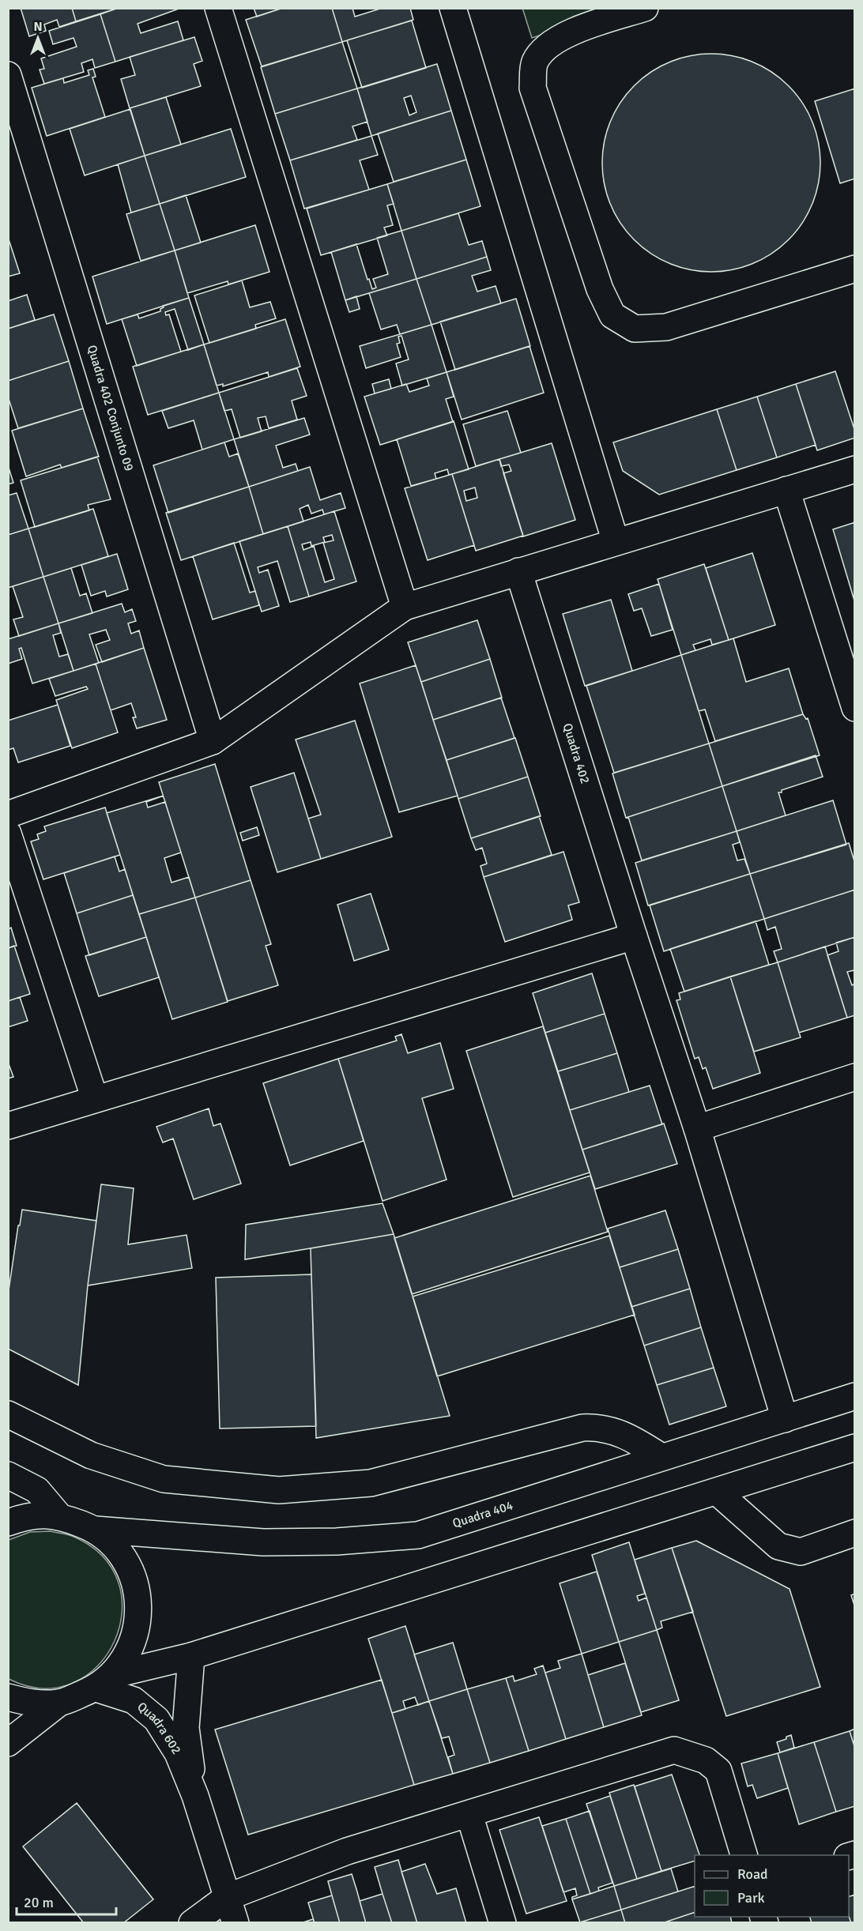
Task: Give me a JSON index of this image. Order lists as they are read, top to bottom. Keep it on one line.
{"streets":{"street":["Quadra 402 Conjunto 09","Quadra 402","Quadra 404","Quadra 602"]},"crossings":[["Quadra 402","Quadra 404"]],"legend":["Road","Park"],"scale_bar":"20 m","north":"top"}
